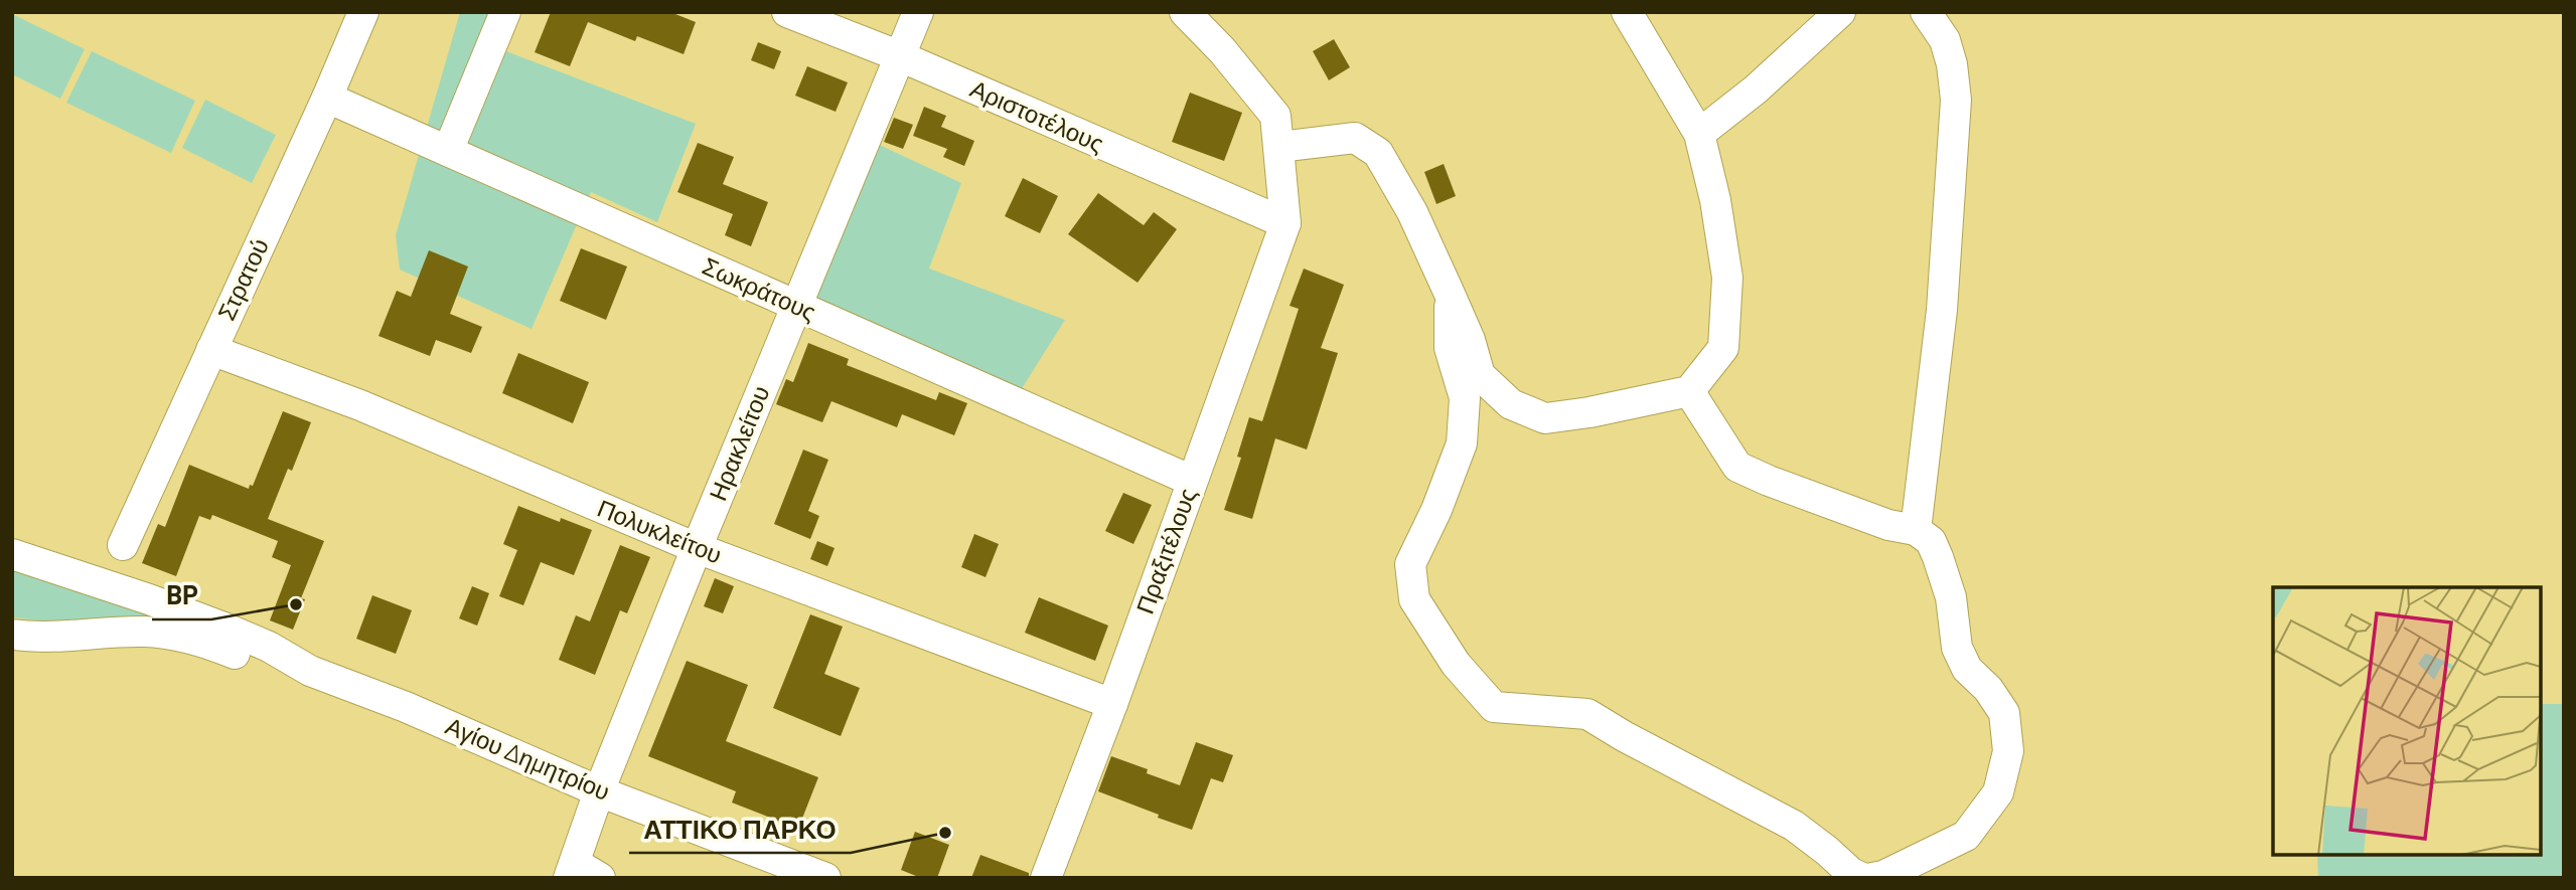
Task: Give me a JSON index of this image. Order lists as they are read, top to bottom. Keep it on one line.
{"streets":{"street":["Αριστοτέλους","Στρατού","Σωκράτους","Ηρακλείτου","Πολυκλείτου","Πραξιτέλους","Αγίου Δημητρίου"]},"crossings":[["Αριστοτέλους","Ηρακλείτου"],["Αριστοτέλους","Πραξιτέλους"],["Στρατού","Σωκράτους"],["Στρατού","Πολυκλείτου"],["Σωκράτους","Ηρακλείτου"],["Σωκράτους","Πραξιτέλους"],["Ηρακλείτου","Πολυκλείτου"],["Ηρακλείτου","Αγίου Δημητρίου"],["Πολυκλείτου","Πραξιτέλους"]],"places":["BP","ΑΤΤΙΚΟ ΠΑΡΚΟ"]}
